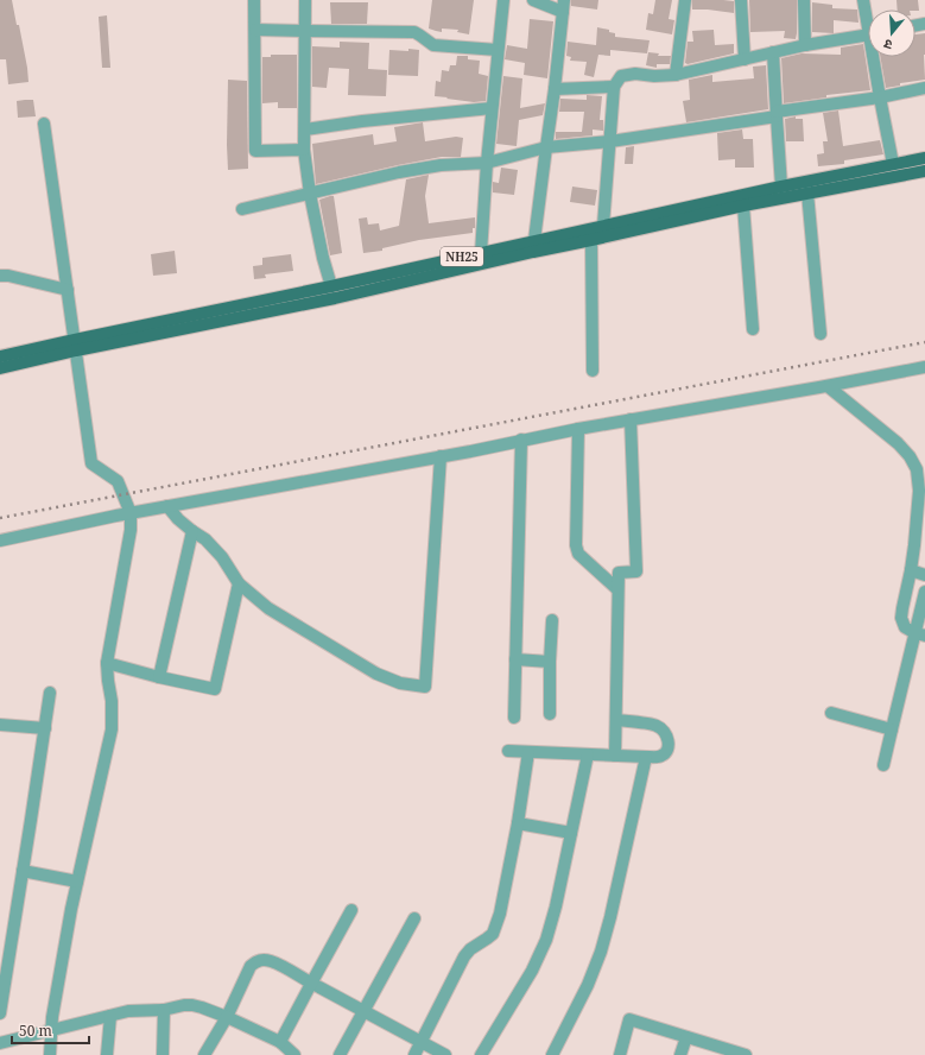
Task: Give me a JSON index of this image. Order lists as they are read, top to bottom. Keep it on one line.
{"streets":{"main road":["NH25"]},"scale_bar":"50 m","north":"bottom"}
